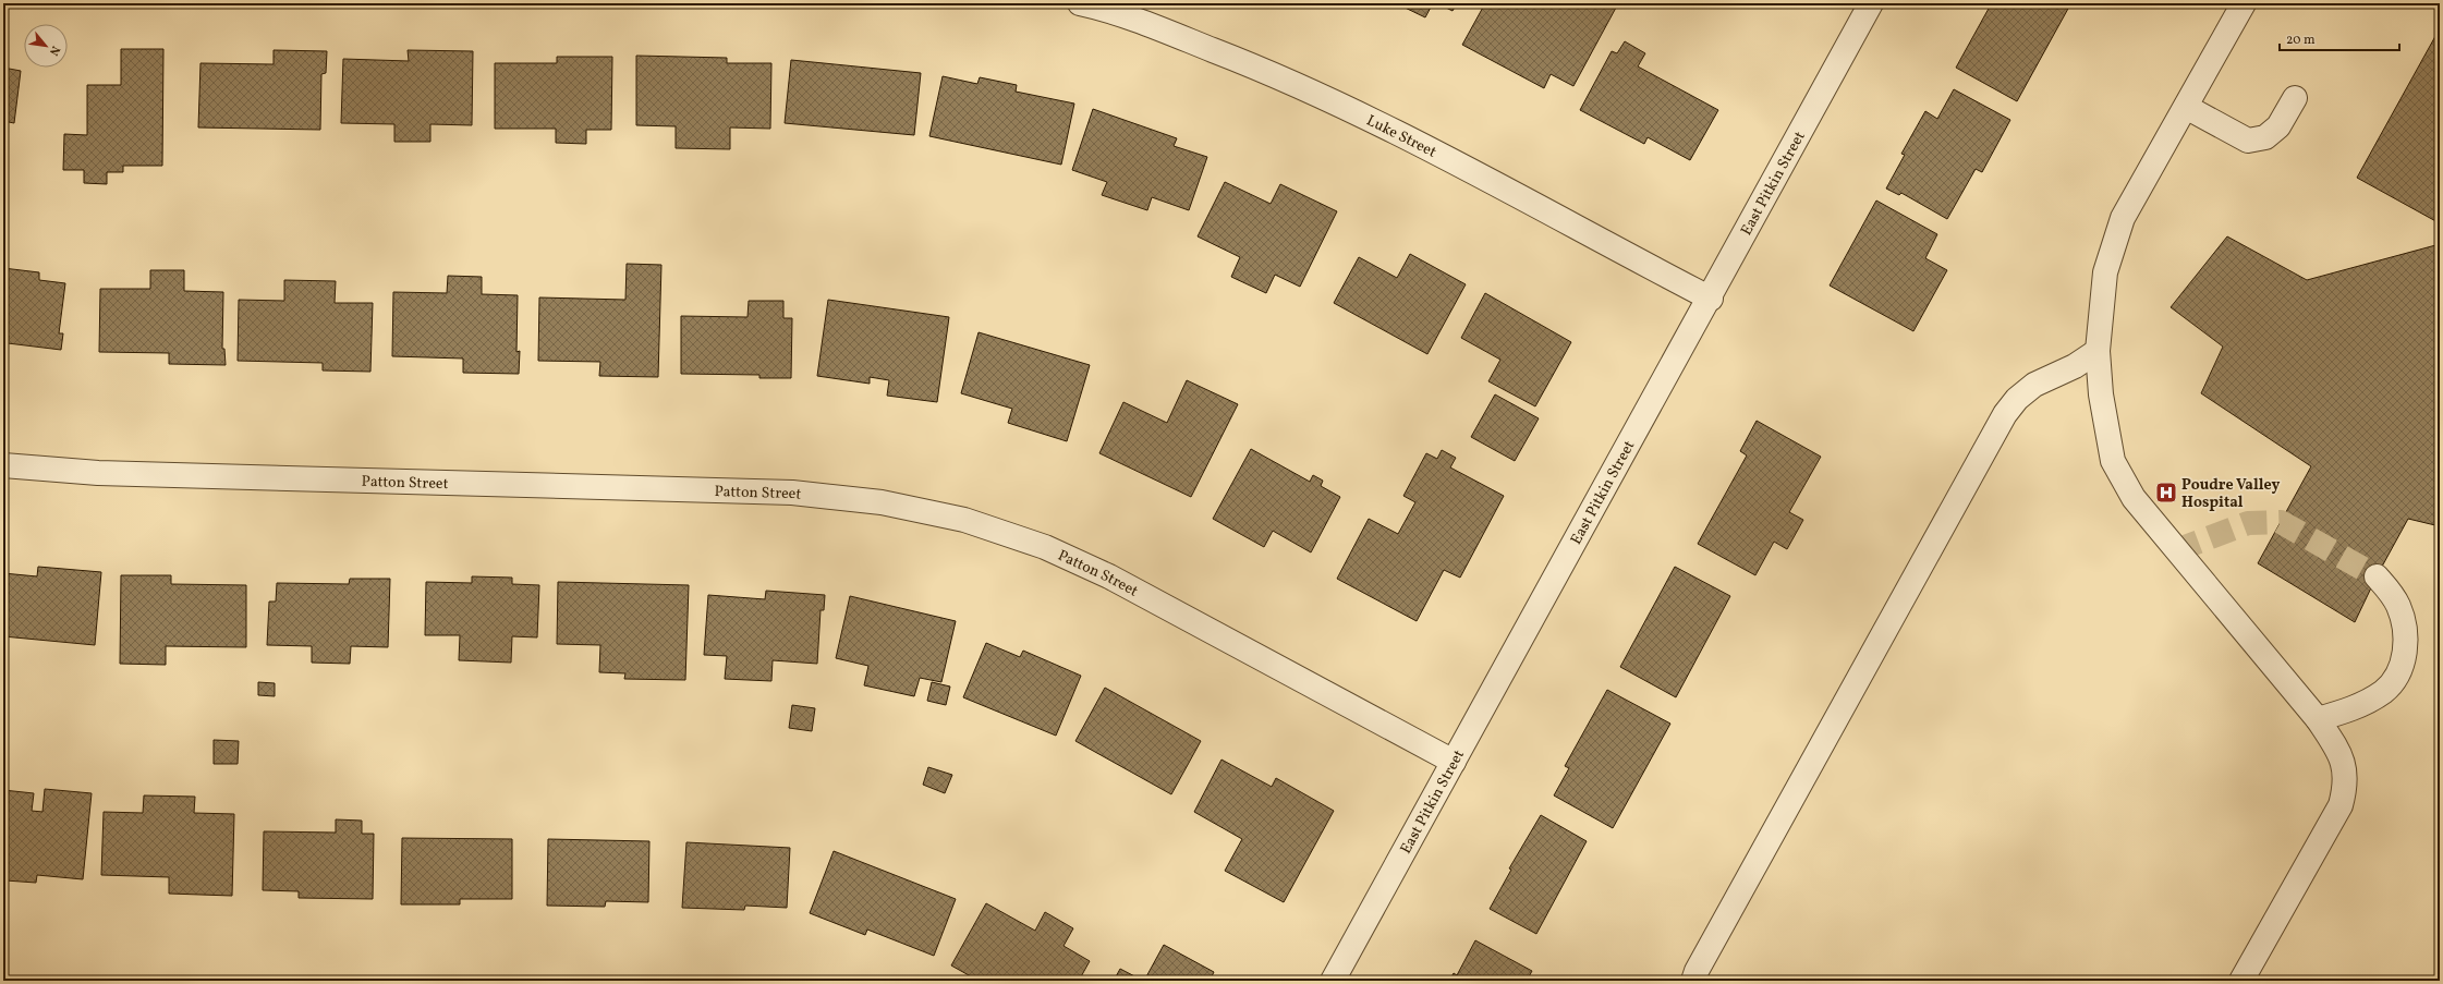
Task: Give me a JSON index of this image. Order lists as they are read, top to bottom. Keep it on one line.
{"streets":{"street":["Luke Street","East Pitkin Street","Patton Street"]},"crossings":[["Luke Street","East Pitkin Street"],["East Pitkin Street","Patton Street"]],"places":{"hospital":["Poudre Valley Hospital"]},"scale_bar":"20 m","north":"bottom right"}
